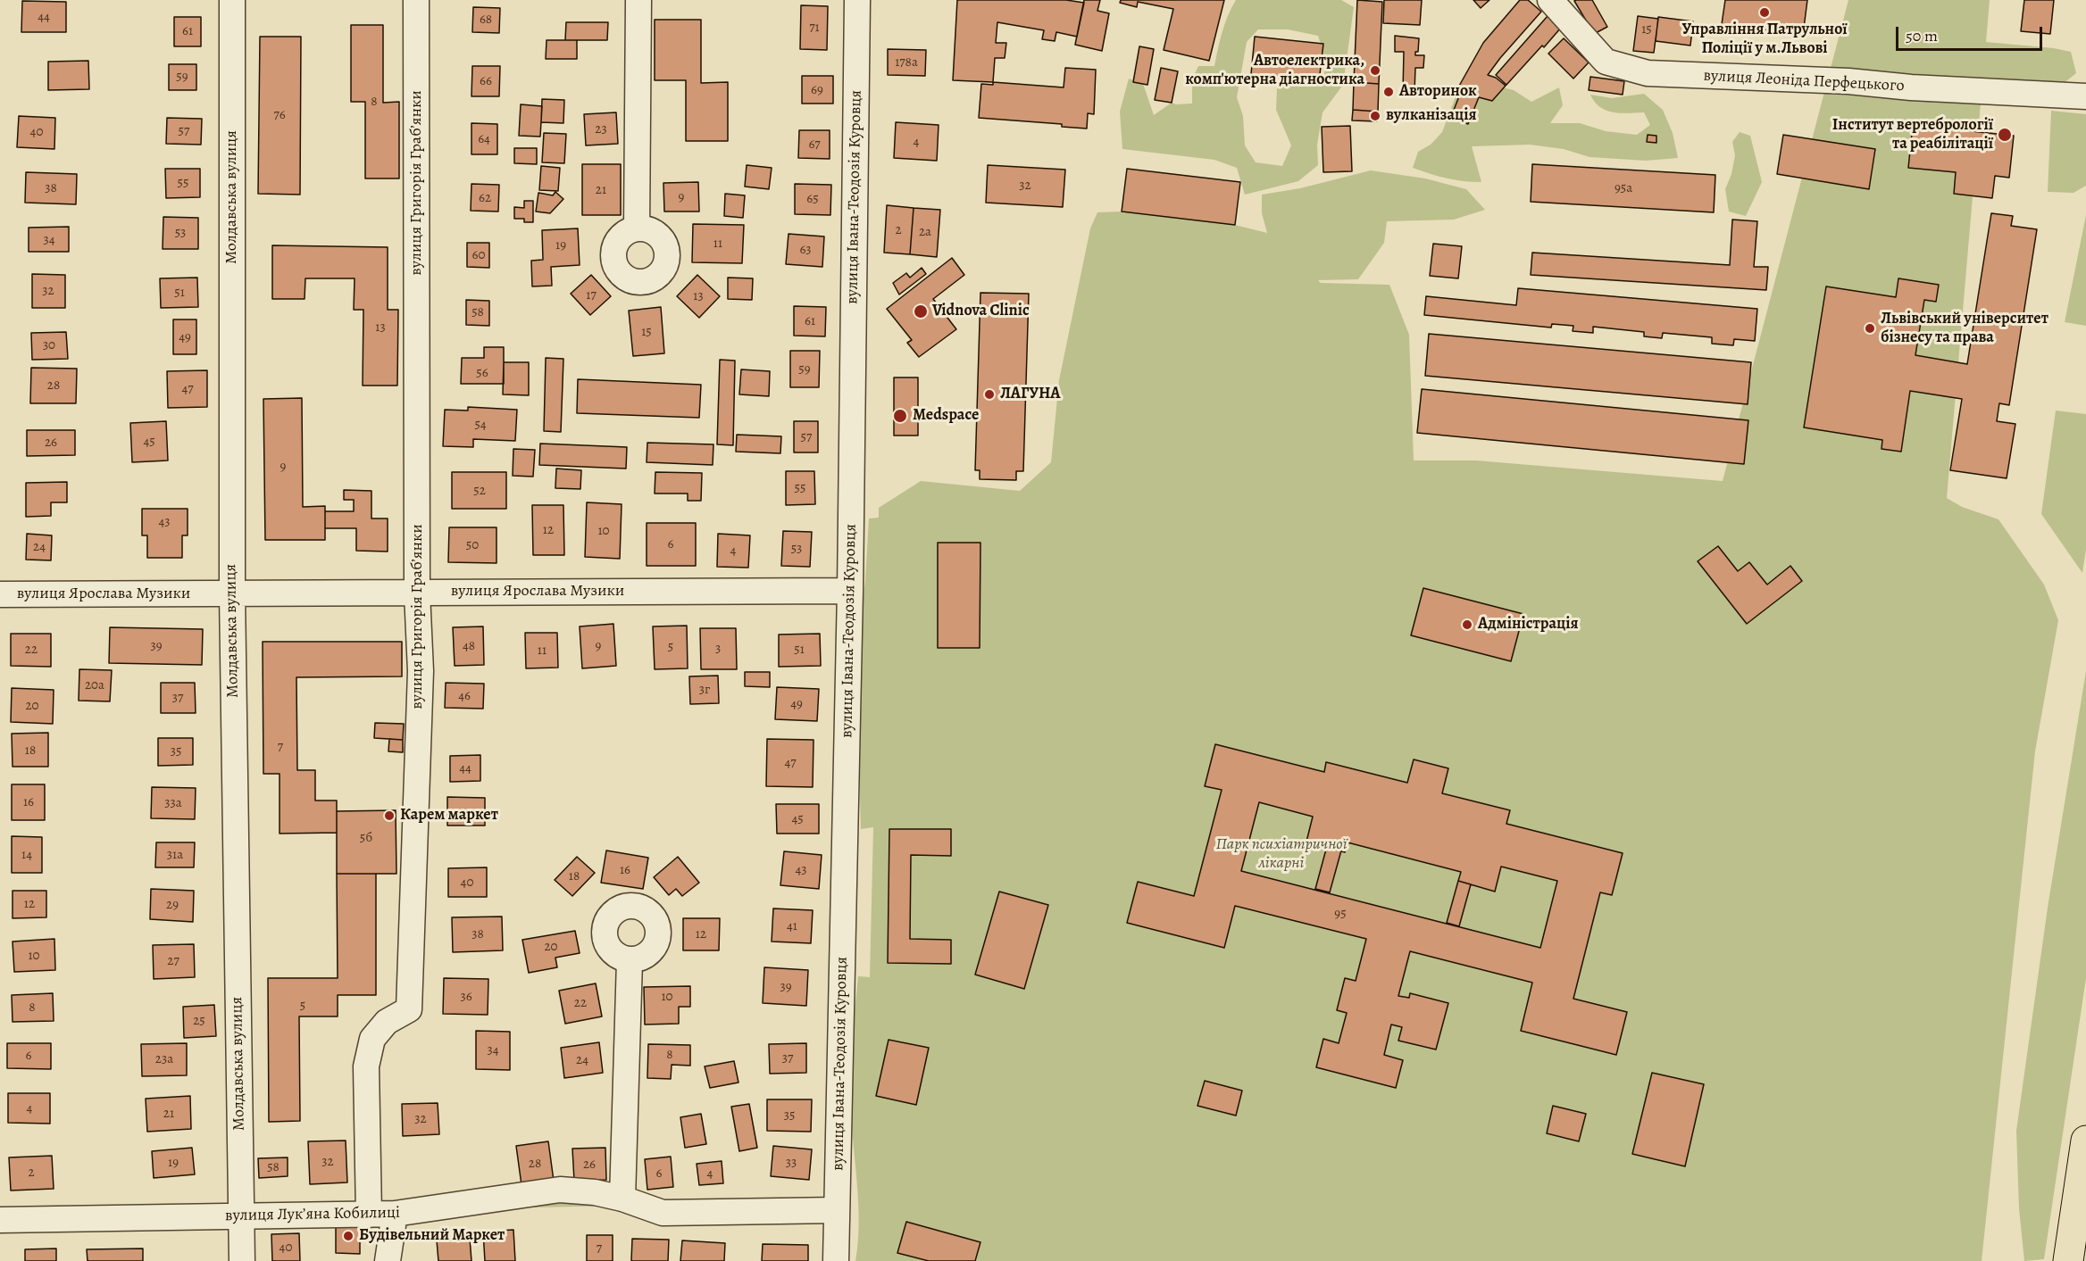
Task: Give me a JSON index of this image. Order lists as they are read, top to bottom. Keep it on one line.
{"streets":{"street":["вулиця Леоніда Перфецького","вулиця Григорія Грабʼянки","Молдавська вулиця","вулиця Івана-Теодозія Куровця","вулиця Ярослава Музики","вулиця Лукʼяна Кобилиці"]},"crossings":[["вулиця Григорія Грабʼянки","вулиця Ярослава Музики"],["вулиця Григорія Грабʼянки","вулиця Лукʼяна Кобилиці"],["Молдавська вулиця","вулиця Ярослава Музики"],["Молдавська вулиця","вулиця Лукʼяна Кобилиці"],["вулиця Івана-Теодозія Куровця","вулиця Ярослава Музики"],["вулиця Івана-Теодозія Куровця","вулиця Лукʼяна Кобилиці"]],"parks":["Парк психіатричної лікарні"],"places":["Управління Патрульної Поліції у м.Львові","Автоелектрика, комп'ютерна діагностика","Авторинок","вулканізація","Інститут вертебрології та реабілітації","Vidnova Clinic","Львівський університет бізнесу та права","ЛАГУНА","Medspace","Адміністрація","Карем маркет","Будівельний Маркет"],"house_numbers":["44","68","71","15","61","178а","59","66","69","8","76","23","57","40","64","4","67","55","32","38","95а","21","9","62","65","2","2а","53","34","11","19","63","60","32","51","17","13","58","61","13","15","49","30","59","56","28","47","54","57","45","26","9","55","52","43","12","10","6","50","24","53","4","39","48","9","5","3","22","51","11","20а","3г","46","37","49","20","7","18","35","47","44","16","33а","45","5б","14","31а","16","43","18","40","12","29","95","41","38","12","20","10","27","39","36","10","22","5","8","25","34","8","6","37","23а","24","4","21","35","32","32","19","33","28","26","58","2","6","4","40","7"],"scale_bar":"50 m"}
